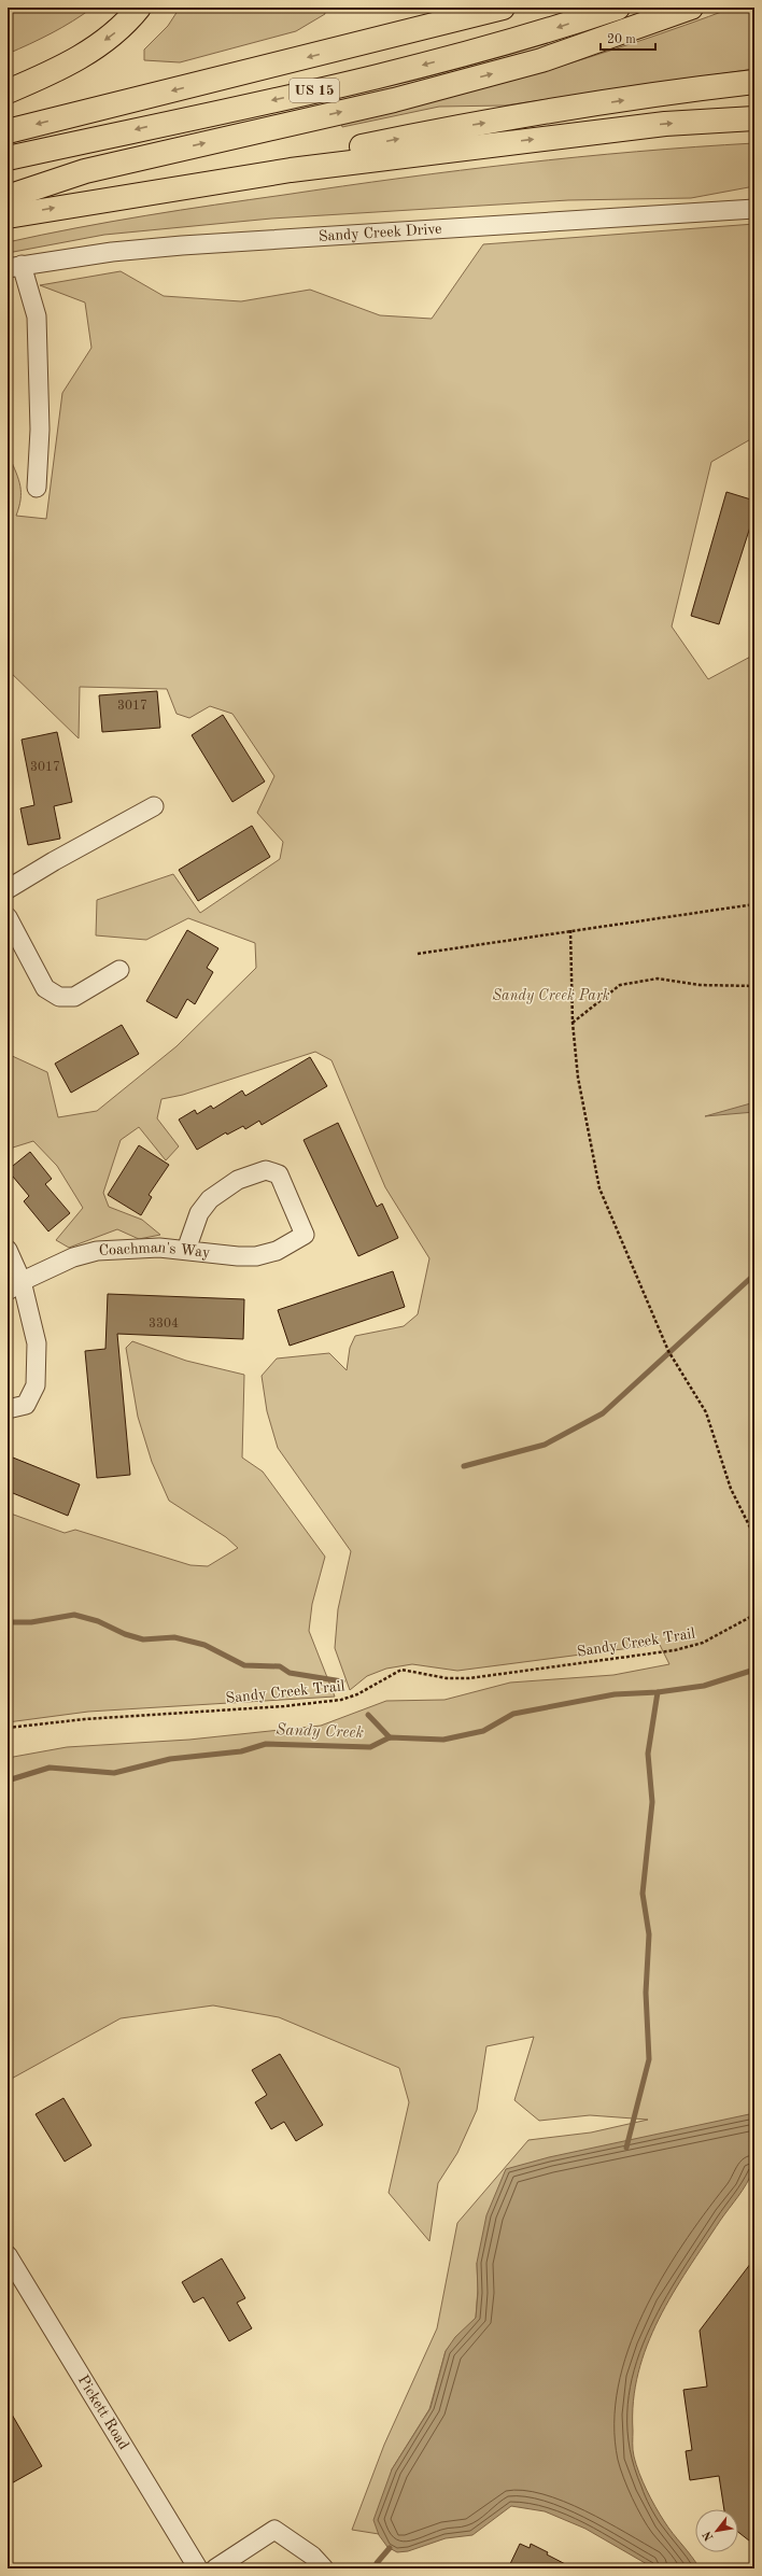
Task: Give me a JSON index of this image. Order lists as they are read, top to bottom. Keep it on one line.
{"streets":{"highway":["US 15"],"street":["Sandy Creek Drive","Coachman's Way","Pickett Road"],"path":["Sandy Creek Trail"]},"water":["Sandy Creek"],"parks":["Sandy Creek Park"],"house_numbers":["3017","3017","3304"],"scale_bar":"20 m","north":"bottom left"}
